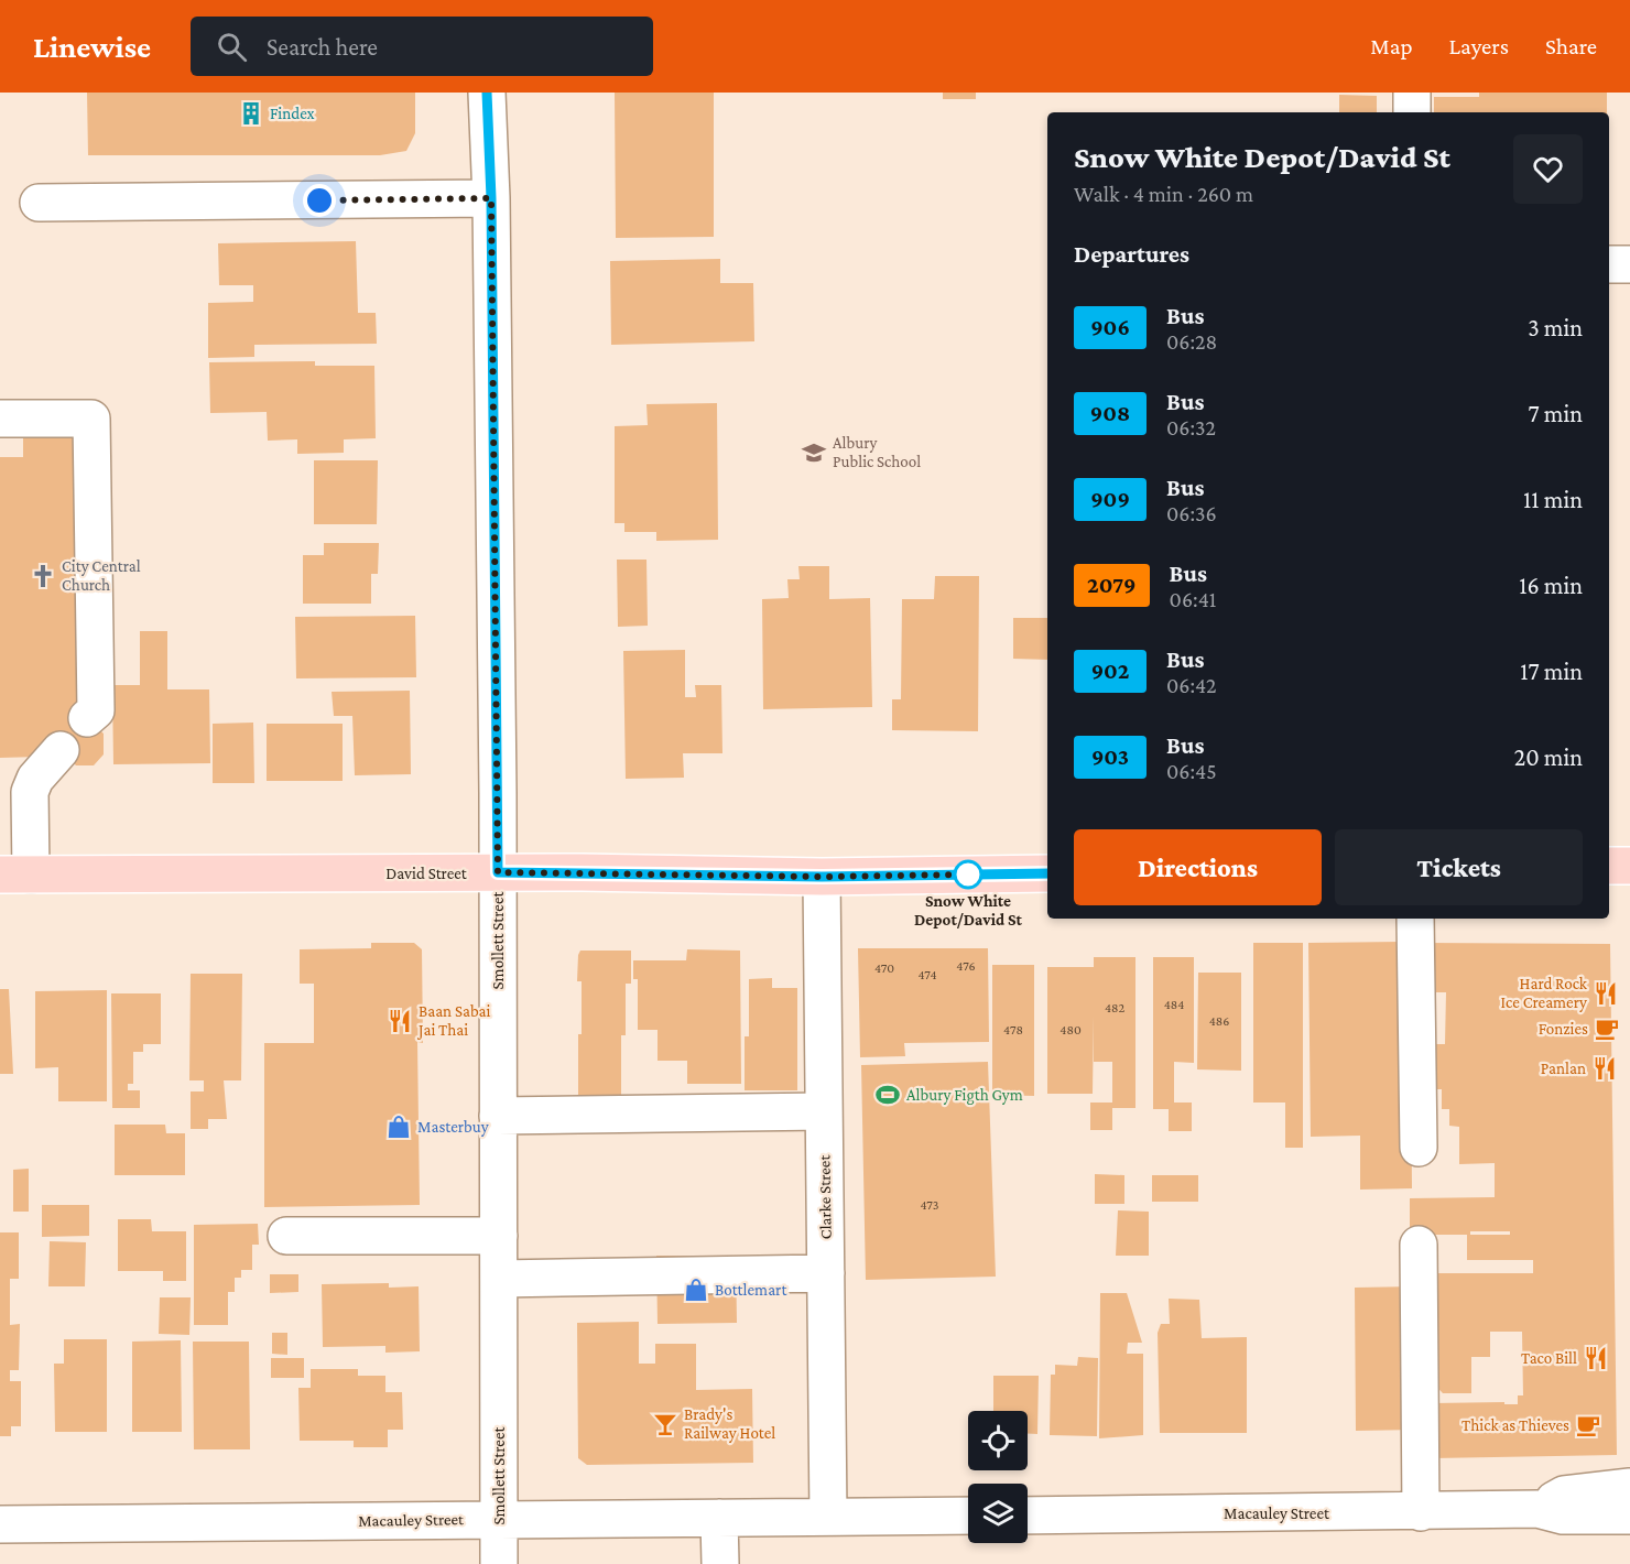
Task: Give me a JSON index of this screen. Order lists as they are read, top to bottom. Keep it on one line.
{"streets":{"main road":["David Street"],"street":["Smollett Street","Clarke Street","Macauley Street"]},"crossings":[["David Street","Smollett Street"],["David Street","Clarke Street"],["Smollett Street","Macauley Street"],["Clarke Street","Macauley Street"]],"places":{"building":["Findex"],"school or university":["Albury Public School"],"church":["City Central Church"],"other":["Snow White Depot/David St"],"restaurant":["Hard Rock Ice Creamery","Baan Sabai Jai Thai","Panlan","Taco Bill"],"cafe":["Fonzies","Thick as Thieves"],"sports":["Albury Figth Gym"],"shop":["Masterbuy","Bottlemart"],"bar":["Brady's Railway Hotel"]},"lines":["bus line 906"],"house_numbers":["476","470","474","484","482","486","478","480","473"],"page":{"header":"Linewise","search":"Search here","nav":["Map","Layers","Share"],"heading":[["Snow White Depot/David St","Walk · 4 min · 260 m"],"Departures"],"list":[{"mark":"906","name":"Bus","note":"06:28","value":"3 min"},{"mark":"908","name":"Bus","note":"06:32","value":"7 min"},{"mark":"909","name":"Bus","note":"06:36","value":"11 min"},{"mark":"2079","name":"Bus","note":"06:41","value":"16 min"},{"mark":"902","name":"Bus","note":"06:42","value":"17 min"},{"mark":"903","name":"Bus","note":"06:45","value":"20 min"}],"buttons":["Directions","Tickets"]}}
